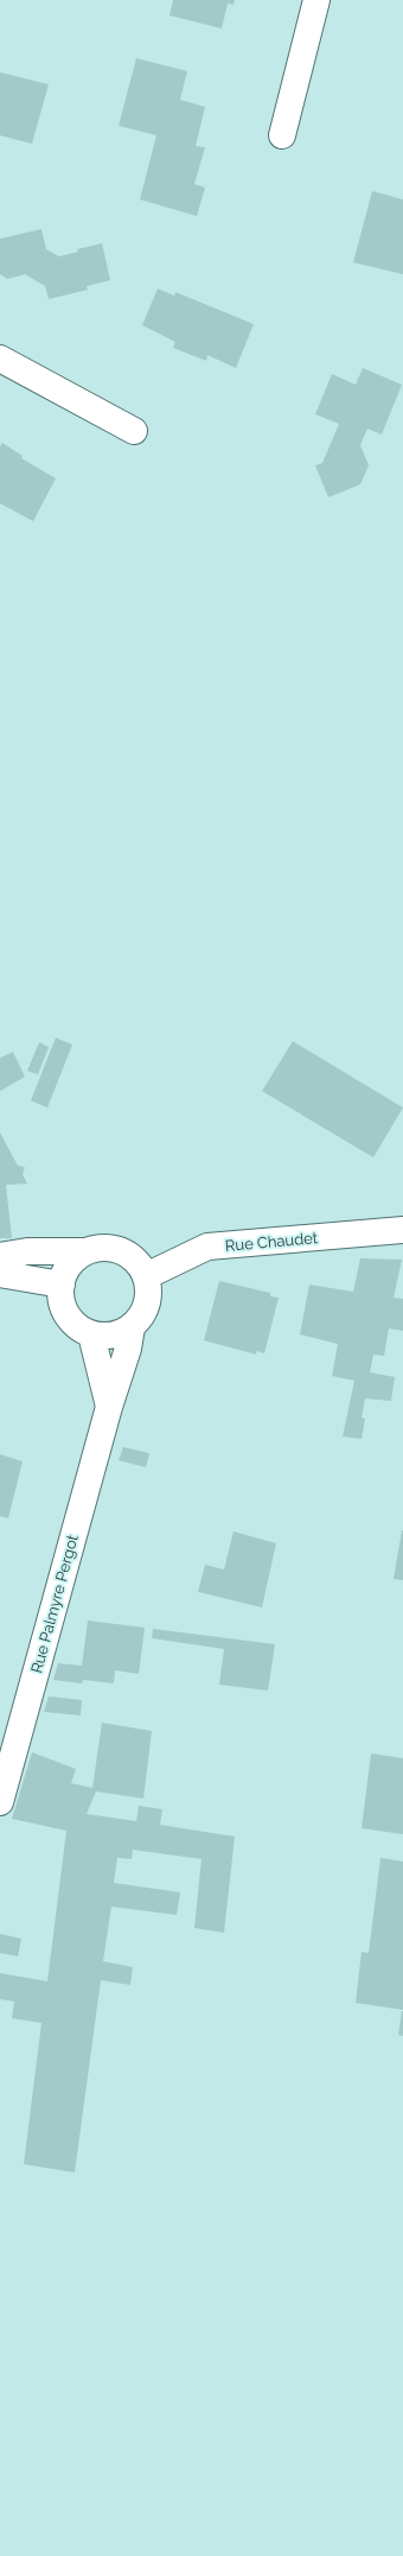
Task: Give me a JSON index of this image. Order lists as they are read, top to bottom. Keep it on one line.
{"streets":{"street":["Rue Chaudet","Rue Palmyre Pergot"]},"crossings":[["Rue Chaudet","Rue Palmyre Pergot"]]}
